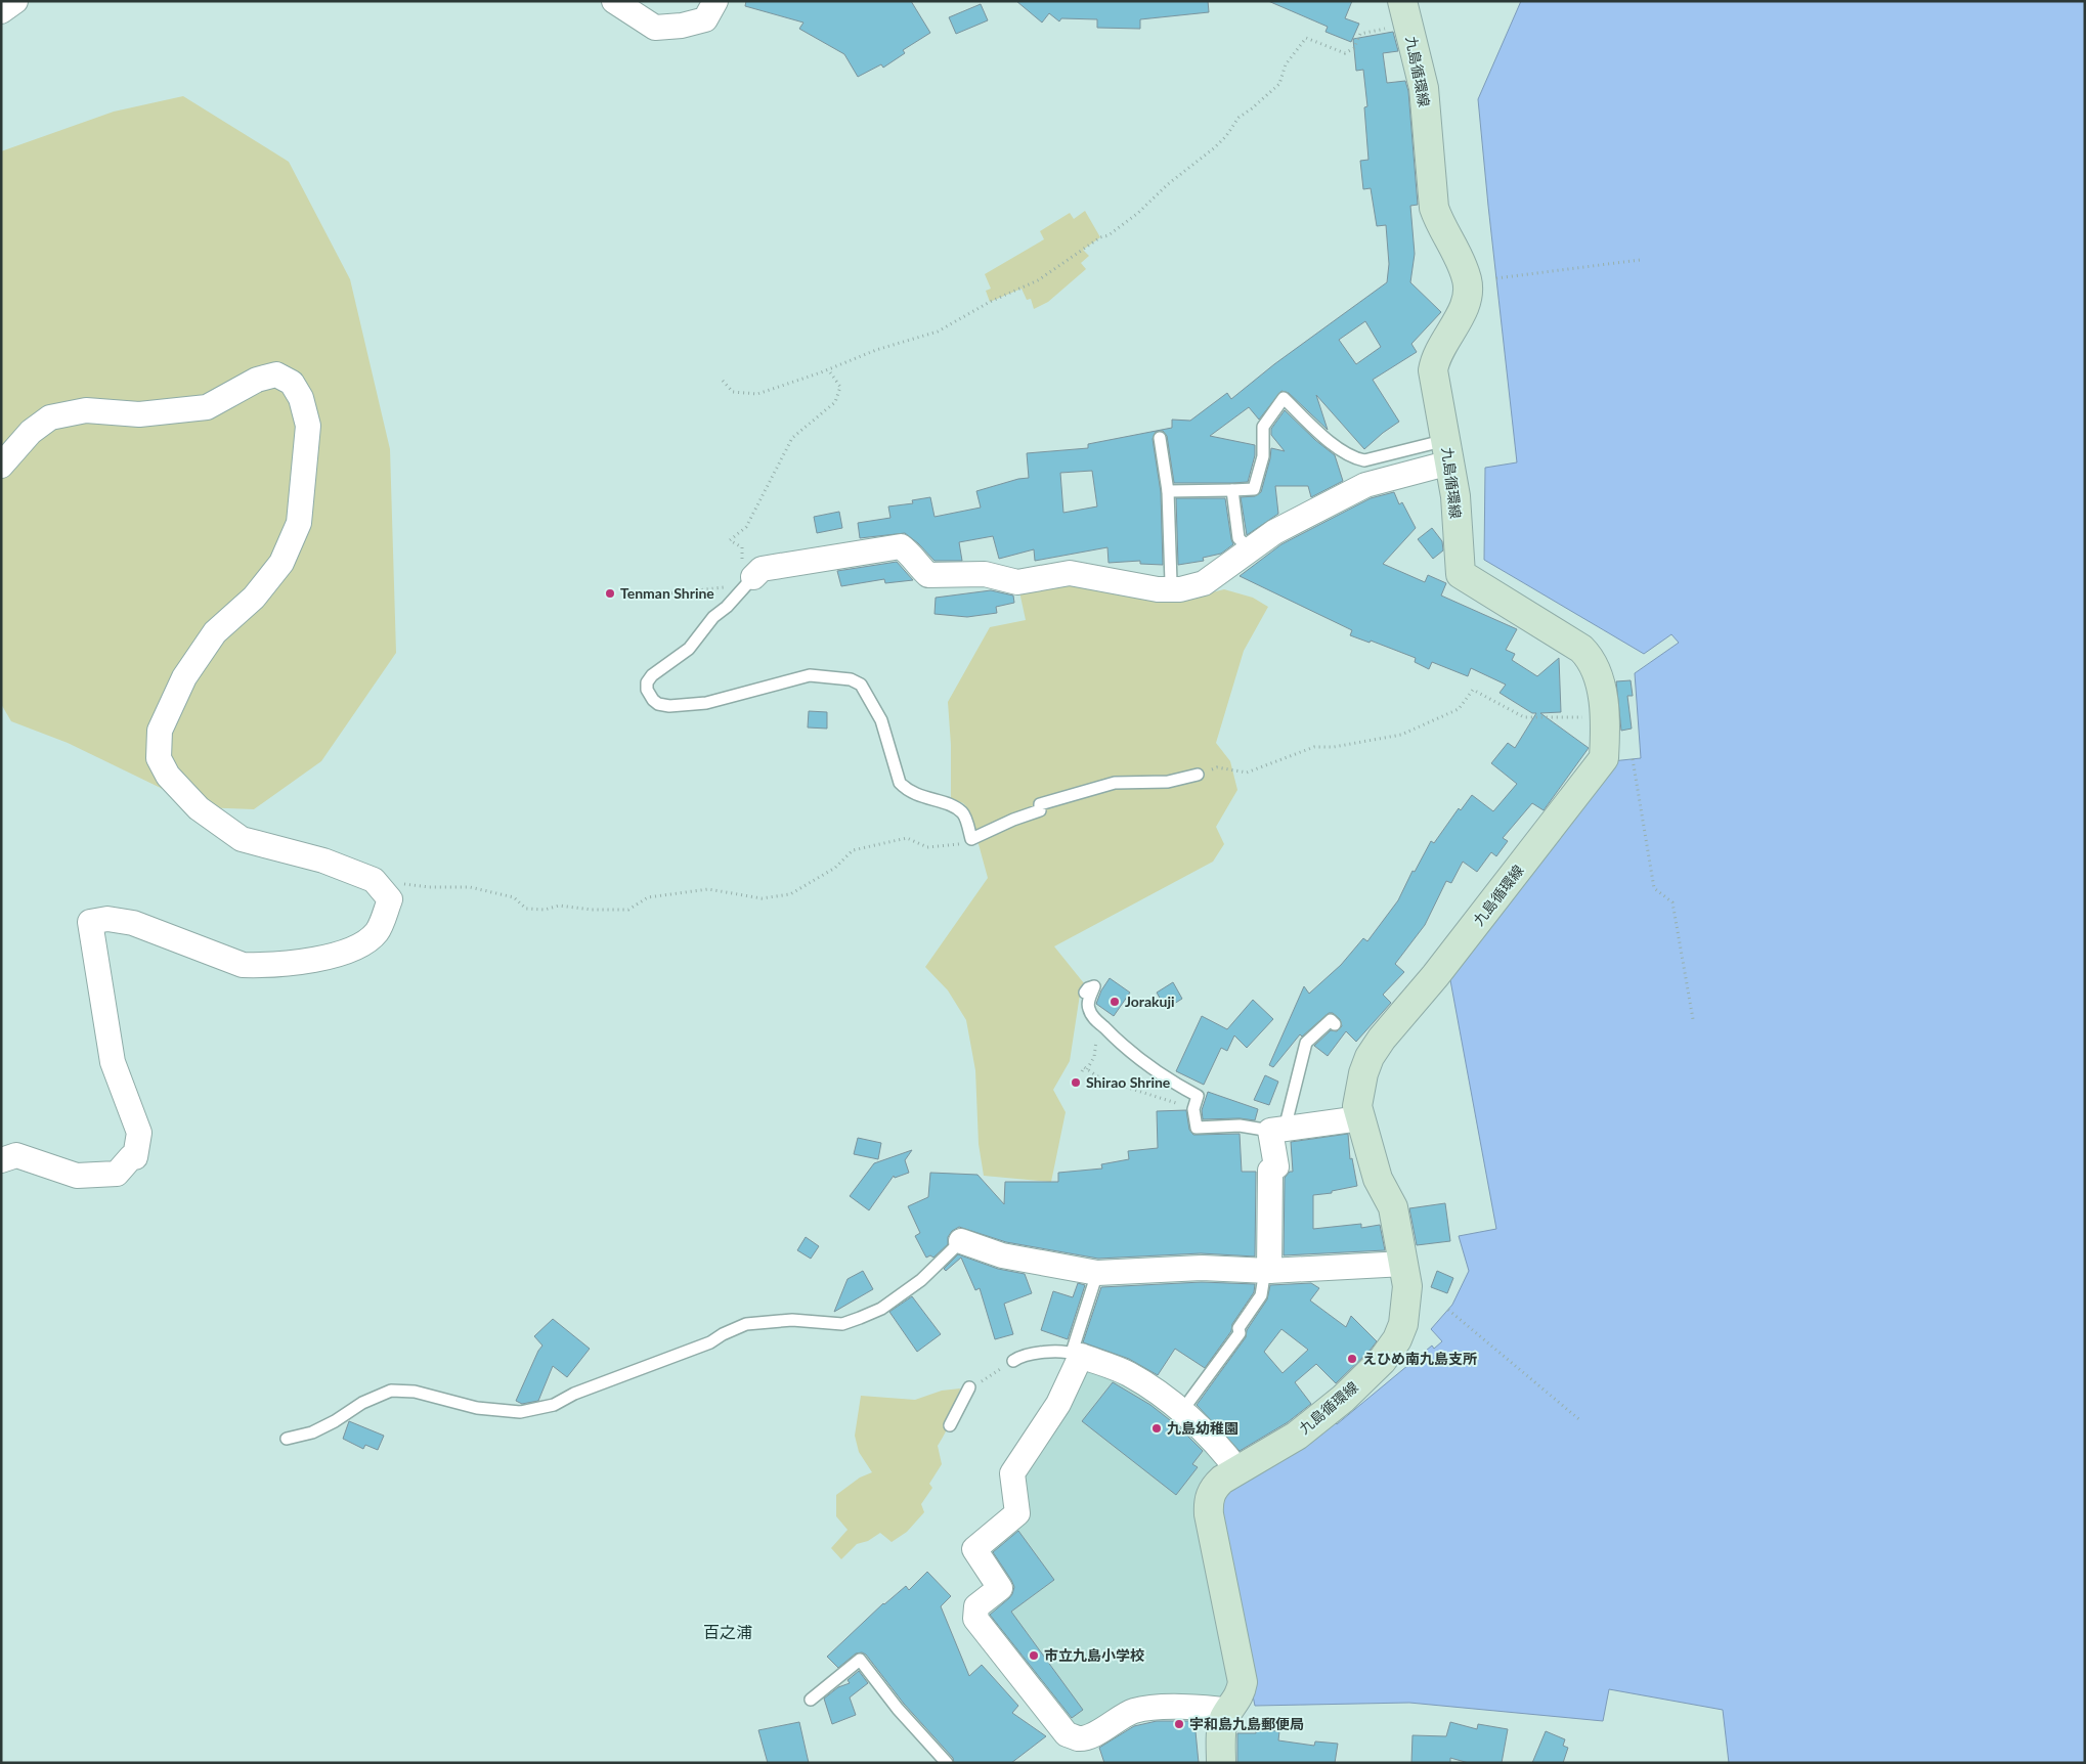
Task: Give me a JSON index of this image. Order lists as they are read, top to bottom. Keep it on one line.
{"streets":{"main road":["九島循環線"]},"districts":["百之浦"],"places":["Tenman Shrine","Jorakuji","Shirao Shrine","えひめ南九島支所","九島幼稚園","市立九島小学校","宇和島九島郵便局"]}
